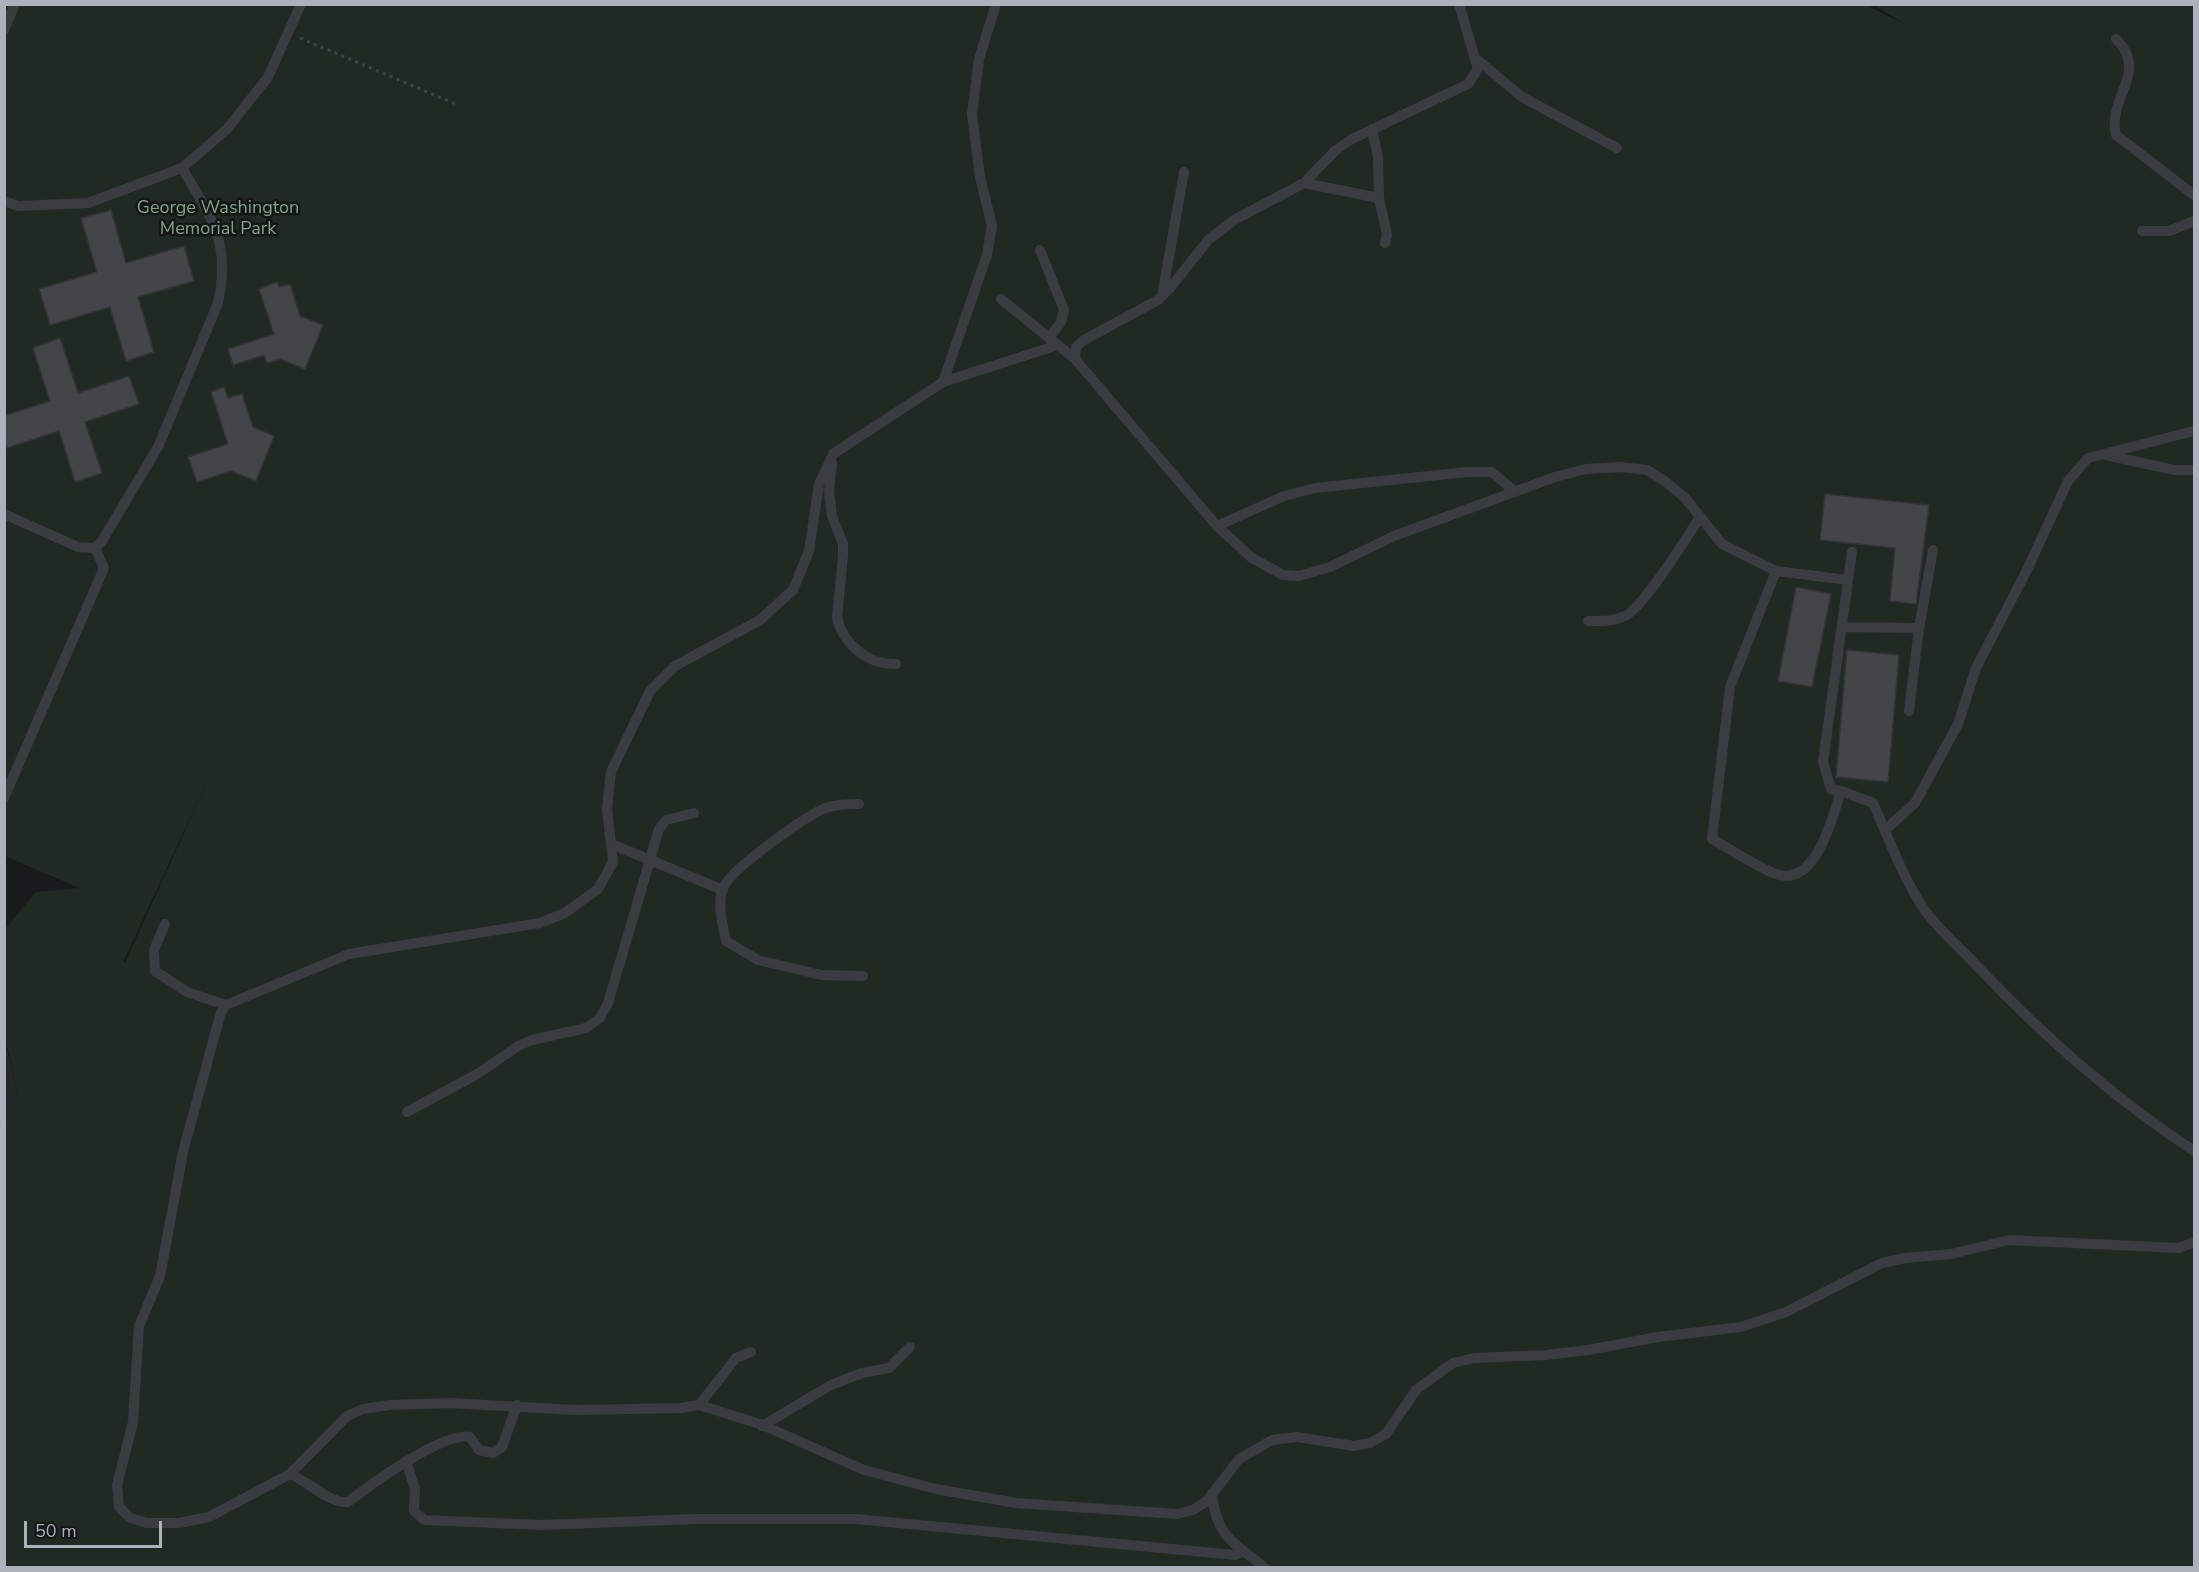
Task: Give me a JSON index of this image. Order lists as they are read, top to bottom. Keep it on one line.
{"parks":["George Washington Memorial Park"],"scale_bar":"50 m"}
